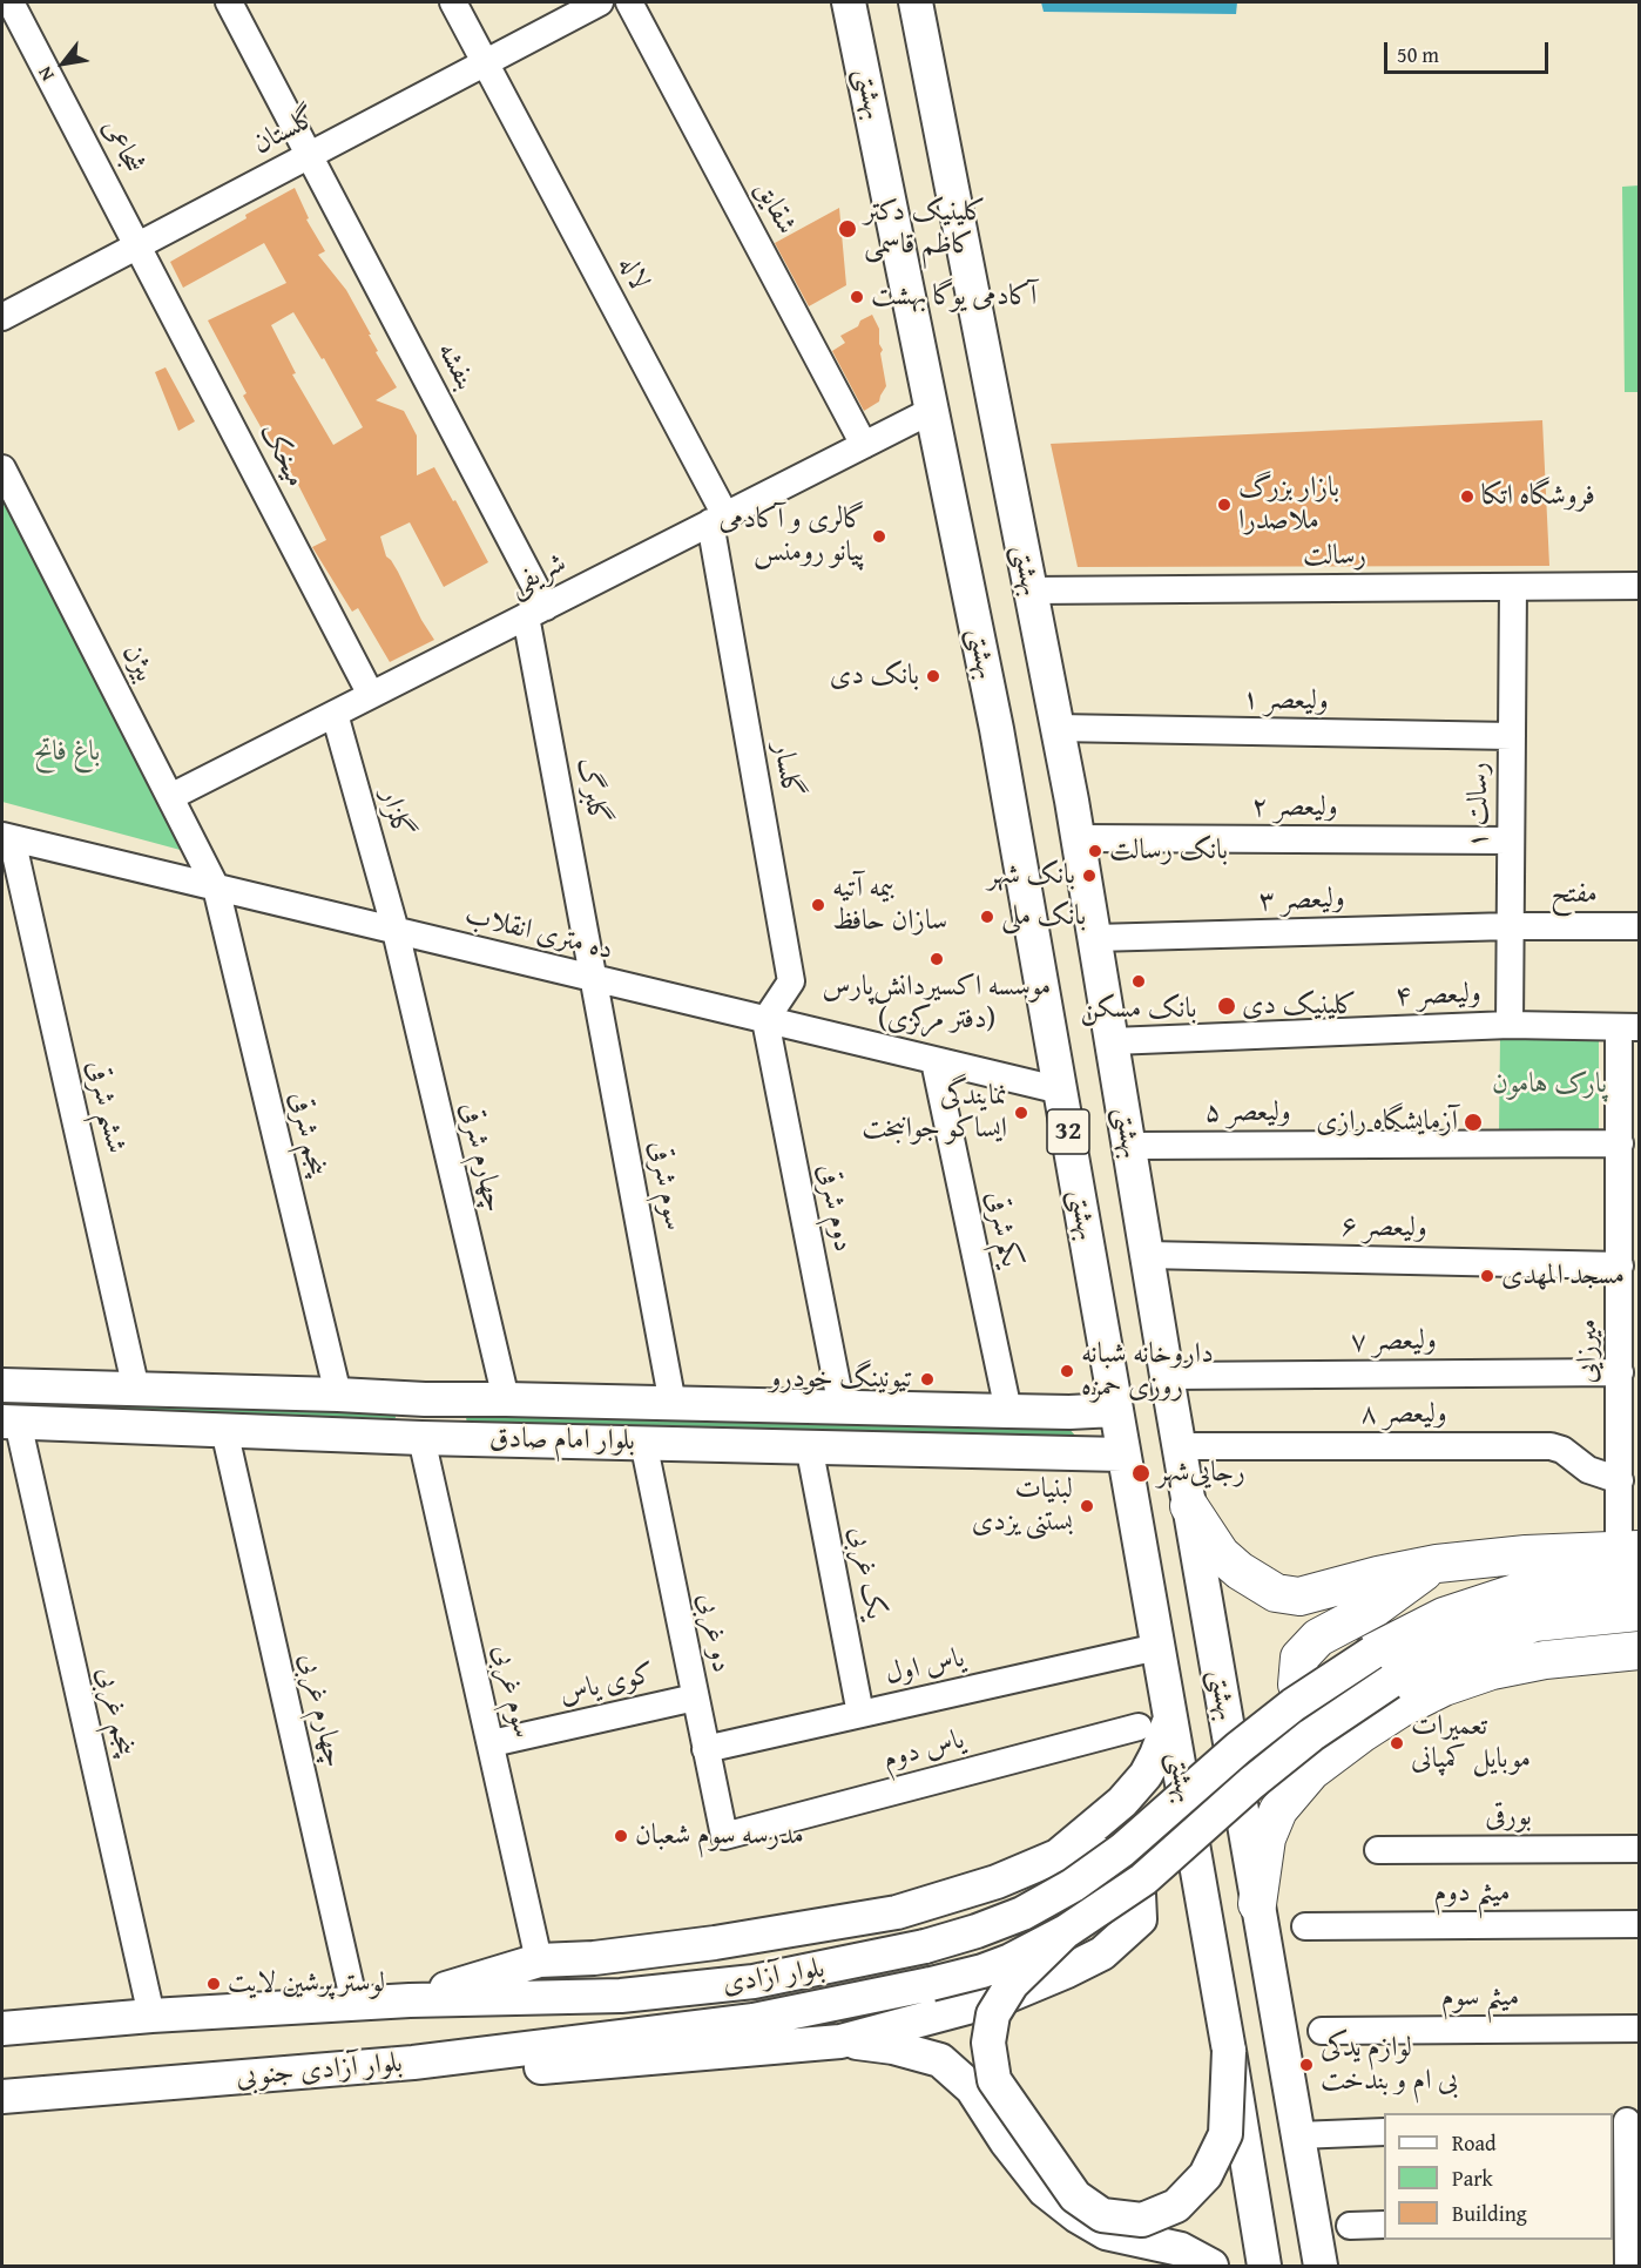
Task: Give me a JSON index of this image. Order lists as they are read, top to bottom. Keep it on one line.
{"streets":{"main road":["بهشتى","بهشتی","32","بلوار امام صادق","بلوار آزادی","بلوار آزادی جنوبی"],"street":["گلستان","شجاعی","شقایق","لاله","بنفشه","میخک","رسالت","شریفی","بیژن","ولیعصر ۱","گلسار","گلبرگ","رسالت ۱","ولیعصر ۲","گلزار","مفتح","ولیعصر ۳","ده متری انقلاب","ولیعصر ۴","ششم شرقی","ولیعصر ۵","پنجم شرقی","چهارم شرقی","سوم شرقی","دوم شرقی","ولیعصر ۶","یکم شرقی","ولیعصر ۷","میرزایی","ولیعصر ۸","یک غربی","دو غربی","یاس اول","کوی یاس","سوم غربی","چهارم غربی","پنجم غربی","یاس دوم","بورقی","میثم دوم","میثم سوم"]},"crossings":[["بهشتى","شریفی"],["بهشتى","ده متری انقلاب"],["بهشتى","بلوار امام صادق"],["بهشتى","یاس اول"],["گلستان","شجاعی"],["گلستان","لاله"],["گلستان","بنفشه"],["گلستان","میخک"],["شجاعی","میخک"],["شقایق","شریفی"],["لاله","شریفی"],["لاله","گلسار"],["بنفشه","شریفی"],["بنفشه","گلبرگ"],["میخک","شریفی"],["رسالت","بهشتی"],["رسالت","رسالت ۱"],["بهشتی","ولیعصر ۱"],["بهشتی","ولیعصر ۲"],["بهشتی","ولیعصر ۳"],["بهشتی","ولیعصر ۴"],["بهشتی","ولیعصر ۵"],["بهشتی","ولیعصر ۶"],["بهشتی","ولیعصر ۷"],["بهشتی","ولیعصر ۸"],["شریفی","بیژن"],["شریفی","گلسار"],["شریفی","گلبرگ"],["شریفی","گلزار"],["بیژن","ده متری انقلاب"],["بیژن","پنجم شرقی"],["ولیعصر ۱","رسالت ۱"],["گلسار","ده متری انقلاب"],["گلسار","دوم شرقی"],["گلبرگ","ده متری انقلاب"],["گلبرگ","سوم شرقی"],["رسالت ۱","ولیعصر ۲"],["رسالت ۱","مفتح"],["رسالت ۱","ولیعصر ۳"],["رسالت ۱","ولیعصر ۴"],["گلزار","ده متری انقلاب"],["گلزار","چهارم شرقی"],["مفتح","ولیعصر ۳"],["ده متری انقلاب","ششم شرقی"],["ده متری انقلاب","پنجم شرقی"],["ده متری انقلاب","چهارم شرقی"],["ده متری انقلاب","سوم شرقی"],["ده متری انقلاب","دوم شرقی"],["ده متری انقلاب","یکم شرقی"],["ولیعصر ۴","میرزایی"],["ششم شرقی","بلوار امام صادق"],["ولیعصر ۵","میرزایی"],["پنجم شرقی","بلوار امام صادق"],["چهارم شرقی","بلوار امام صادق"],["سوم شرقی","بلوار امام صادق"],["دوم شرقی","بلوار امام صادق"],["ولیعصر ۶","میرزایی"],["یکم شرقی","بلوار امام صادق"],["ولیعصر ۷","میرزایی"],["میرزایی","ولیعصر ۸"],["بلوار امام صادق","یک غربی"],["بلوار امام صادق","دو غربی"],["بلوار امام صادق","سوم غربی"],["بلوار امام صادق","چهارم غربی"],["بلوار امام صادق","پنجم غربی"],["یک غربی","یاس اول"],["دو غربی","یاس اول"],["دو غربی","کوی یاس"],["دو غربی","یاس دوم"],["کوی یاس","سوم غربی"],["بلوار آزادی","بلوار آزادی جنوبی"]],"parks":["باغ فاتح","پارک هامون"],"places":["کلینیک دکتر کاظم قاسمی","آکادمی یوگا بهشت","فروشگاه اتکا","بازار بزرگ ملاصدرا","گالری و آکادمی پیانو رومنس","بانک دی","بانک رسالت","بانک شهر","بیمه آتیه سازان حافظ","بانک ملی","موسسه اکسیردانش‌پارس (دفتر مرکزی)","بانک مسکن","کلینیک دی","نمایندگی ایساکو جوانبخت","آزمایشگاه رازی","مسجد المهدی","داروخانه شبانه روزی حمزه","تیونینگ خودرو","رجایی‌شهر","لبنیات بستنی یزدی","تعمیرات موبایل کمپانی","مدرسه سوم شعبان","لوستر پرشين لايت","لوازم یدکی بی ام و بندخت"],"legend":["Road","Park","Building"],"scale_bar":"50 m","north":"bottom left"}
